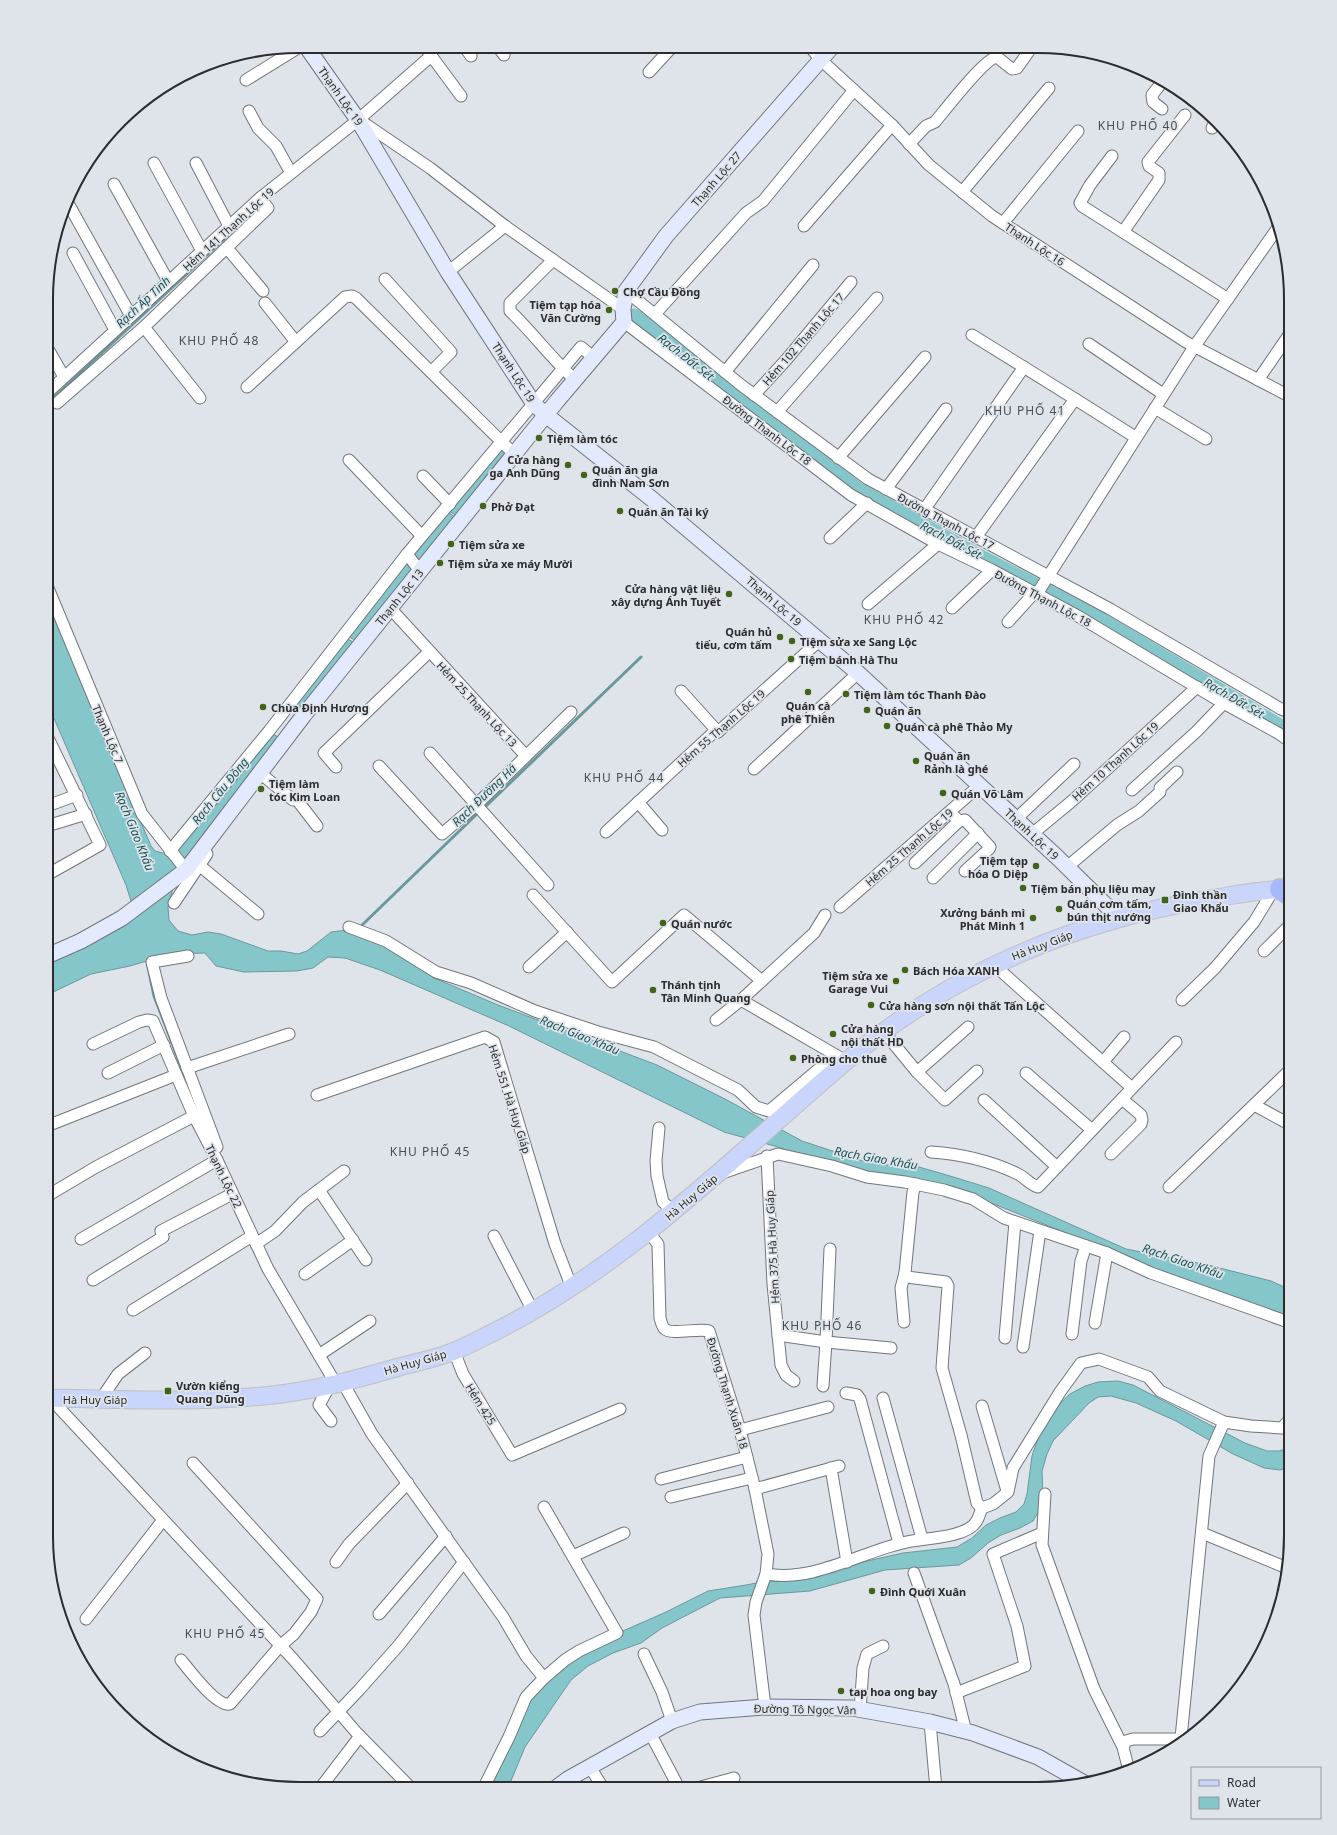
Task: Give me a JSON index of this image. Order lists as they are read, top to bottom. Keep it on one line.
{"streets":{"main road":["Hà Huy Giáp"],"street":["Thạnh Lộc 19","Thạnh Lộc 27","Hẻm 141 Thạnh Lộc 19","Thạnh Lộc 16","Hẻm 102 Thạnh Lộc 17","Đường Thạnh Lộc 18","Đường Thạnh Lộc 17","Thạnh Lộc 13","Hẻm 25 Thạnh Lộc 13","Hẻm 55 Thạnh Lộc 19","Thạnh Lộc 7","Hẻm 10 Thạnh Lộc 19","Hẻm 25 Thạnh Lộc 19","Hẻm 551 Hà Huy Giáp","Thạnh Lộc 22","Hẻm 375 Hà Huy Giáp","Đường Thạnh Xuân 18","Hẻm 425","Đường Tô Ngọc Vân"]},"crossings":[["Thạnh Lộc 19","Hẻm 141 Thạnh Lộc 19"],["Thạnh Lộc 19","Đường Thạnh Lộc 18"],["Thạnh Lộc 19","Thạnh Lộc 13"],["Thạnh Lộc 19","Hẻm 55 Thạnh Lộc 19"],["Thạnh Lộc 19","Hẻm 10 Thạnh Lộc 19"],["Thạnh Lộc 19","Hẻm 25 Thạnh Lộc 19"],["Thạnh Lộc 19","Hà Huy Giáp"],["Thạnh Lộc 27","Thạnh Lộc 16"],["Thạnh Lộc 27","Đường Thạnh Lộc 18"],["Thạnh Lộc 27","Đường Thạnh Lộc 17"],["Thạnh Lộc 27","Thạnh Lộc 13"],["Hẻm 141 Thạnh Lộc 19","Đường Thạnh Lộc 18"],["Hẻm 102 Thạnh Lộc 17","Đường Thạnh Lộc 17"],["Đường Thạnh Lộc 18","Thạnh Lộc 13"],["Đường Thạnh Lộc 18","Hẻm 10 Thạnh Lộc 19"],["Thạnh Lộc 13","Hẻm 25 Thạnh Lộc 13"],["Thạnh Lộc 13","Thạnh Lộc 7"],["Hà Huy Giáp","Hẻm 551 Hà Huy Giáp"],["Hà Huy Giáp","Thạnh Lộc 22"],["Hà Huy Giáp","Đường Thạnh Xuân 18"],["Hà Huy Giáp","Hẻm 425"],["Đường Thạnh Xuân 18","Đường Tô Ngọc Vân"]],"districts":["KHU PHỐ 40","KHU PHỐ 48","KHU PHỐ 41","KHU PHỐ 42","KHU PHỐ 44","KHU PHỐ 45","KHU PHỐ 46","KHU PHỐ 45"],"water":["Rạch Ấp Tình","Rạch Đất Sét","Rạch Cầu Đồng","Rạch Đường Há","Rạch Giao Khẩu"],"places":{"other":["Chợ Cầu Đồng","Tiệm tạp hóa Văn Cường","Tiệm làm tóc","Cửa hàng ga Anh Dũng","Quán ăn gia đình Nam Sơn","Phở Đạt","Quán ăn Tài ký","Tiệm sửa xe","Tiệm sửa xe máy Mười","Cửa hàng vật liệu xây dựng Ánh Tuyết","Quán hủ tiếu, cơm tấm","Tiệm sửa xe Sang Lộc","Tiệm bánh Hà Thu","Quán cà phê Thiên","Tiệm làm tóc Thanh Đào","Chùa Định Hương","Quán ăn","Quán cà phê Thảo My","Quán ăn Rảnh là ghé","Tiệm làm tóc Kim Loan","Quán Võ Lâm","Tiệm tạp hóa O Diệp","Tiệm bán phụ liệu may","Quán cơm tấm, bún thịt nướng","Xưởng bánh mì Phát Minh 1","Quán nước","Bách Hóa XANH","Tiệm sửa xe Garage Vui","Thánh tịnh Tân Minh Quang","Cửa hàng sơn nội thất Tấn Lộc","Cửa hàng nội thất HD","Phòng cho thuê","Đình Quới Xuân","tap hoa ong bay"],"transit":["Đình thần Giao Khẩu","Vườn kiểng Quang Dũng"]},"legend":["Road","Water"]}
